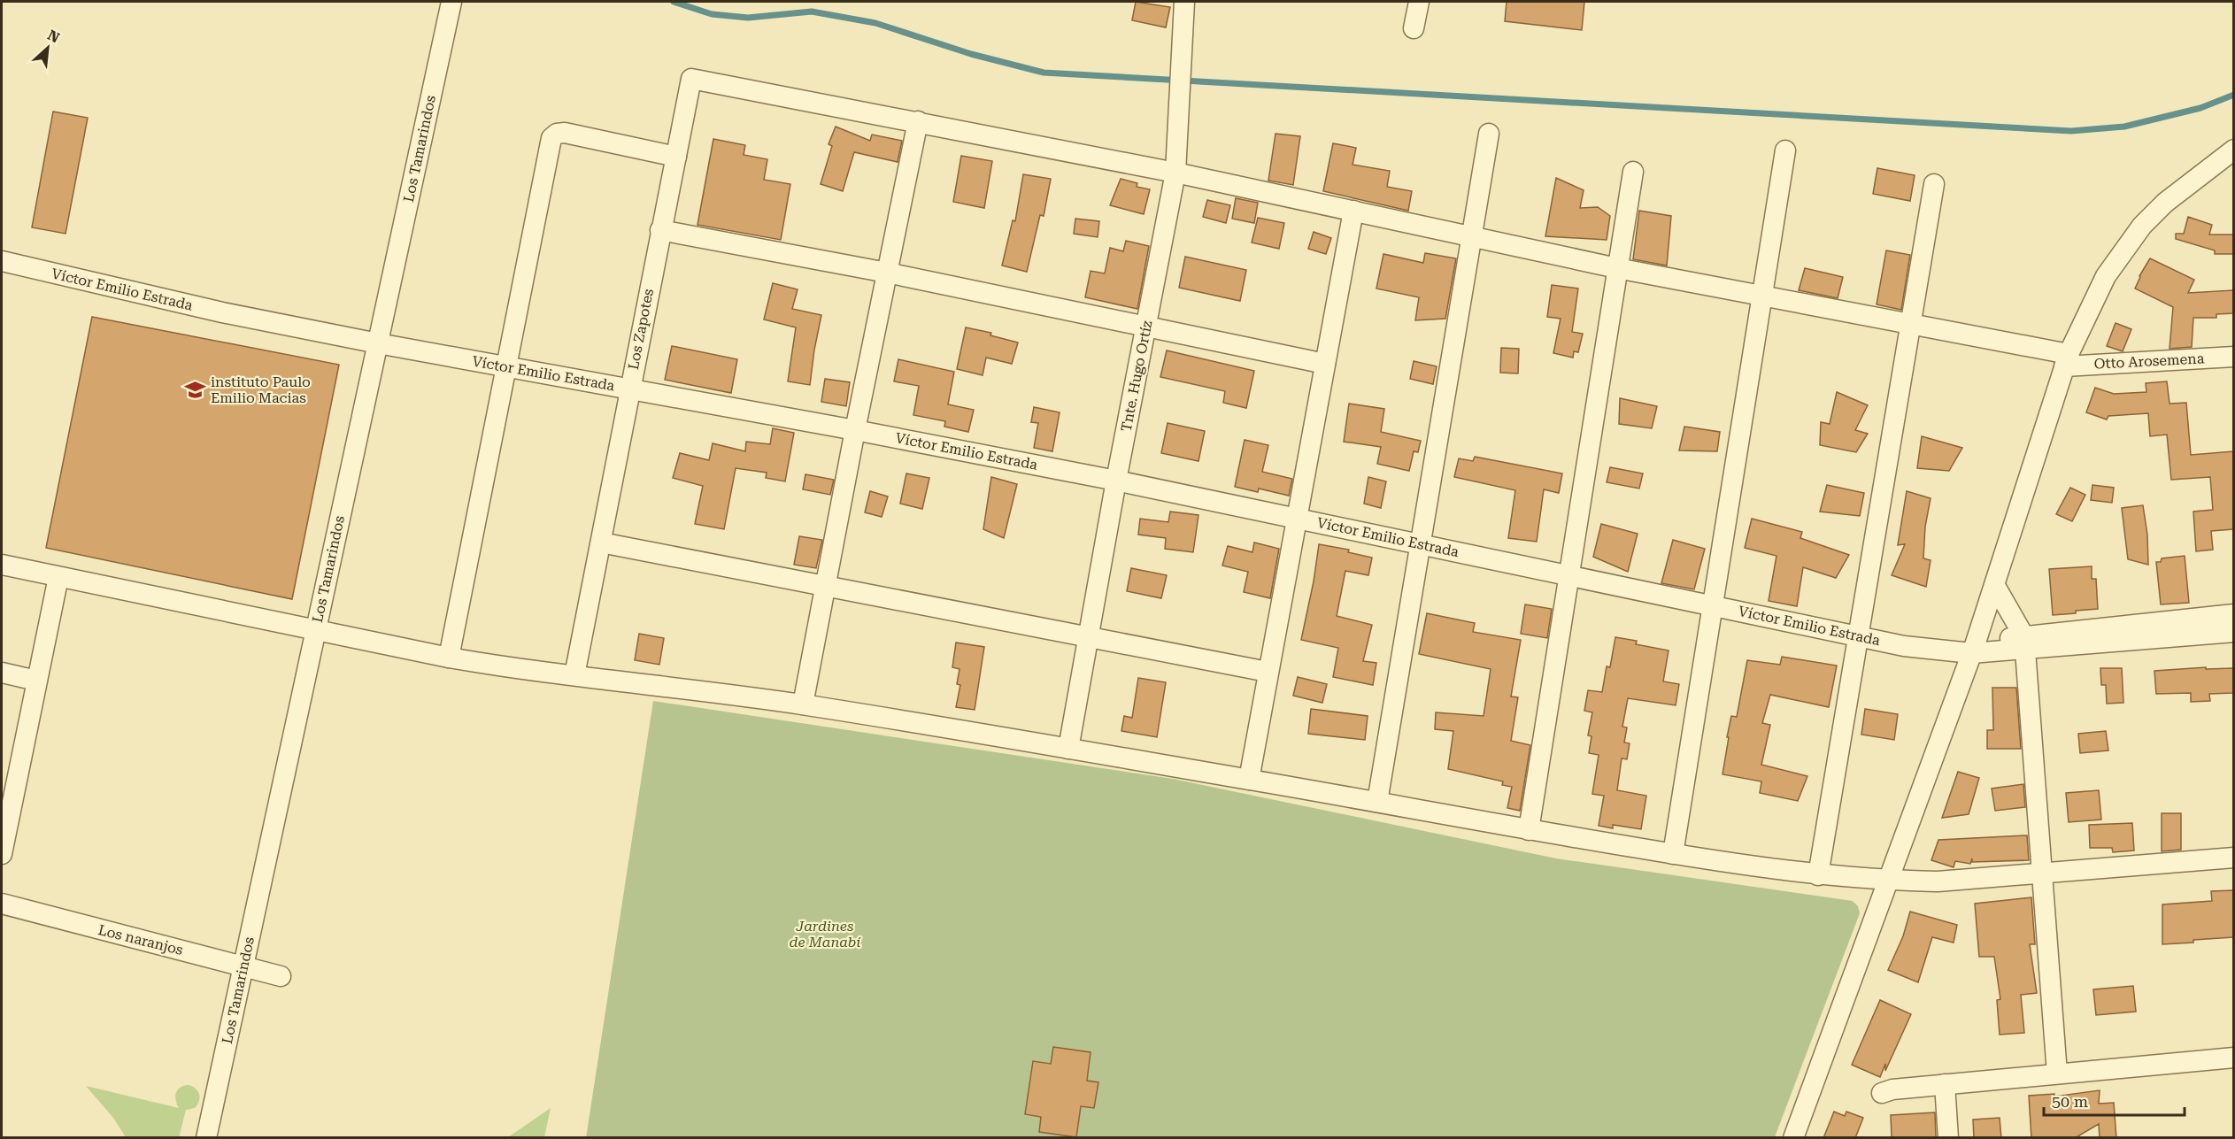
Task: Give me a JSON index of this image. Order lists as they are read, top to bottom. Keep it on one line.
{"streets":{"street":["Los Tamarindos","Víctor Emilio Estrada","Los Zapotes","Otto Arosemena","Tnte. Hugo Ortíz","Los naranjos"]},"crossings":[["Los Tamarindos","Víctor Emilio Estrada"],["Los Tamarindos","Los naranjos"],["Víctor Emilio Estrada","Los Zapotes"],["Víctor Emilio Estrada","Tnte. Hugo Ortíz"],["Los Zapotes","Otto Arosemena"],["Otto Arosemena","Tnte. Hugo Ortíz"]],"parks":["Jardines de Manabí"],"places":{"school or university":["instituto Paulo Emilio Macias"]},"scale_bar":"50 m","north":"top right"}
